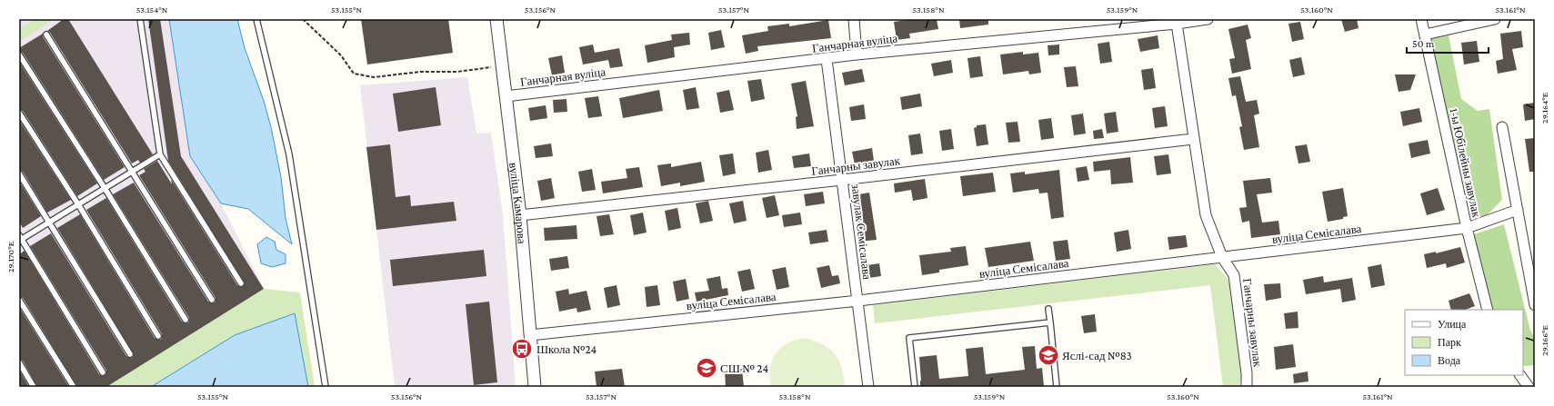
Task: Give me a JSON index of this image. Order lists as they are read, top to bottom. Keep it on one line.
{"streets":{"street":["Ганчарная вуліца","1-ы Юбілейны завулак","Ганчарны завулак","вуліца Камарова","завулак Семісалава","вуліца Семісалава"]},"crossings":[["Ганчарная вуліца","Ганчарны завулак"],["Ганчарная вуліца","вуліца Камарова"],["Ганчарная вуліца","завулак Семісалава"],["1-ы Юбілейны завулак","вуліца Семісалава"],["Ганчарны завулак","вуліца Камарова"],["Ганчарны завулак","завулак Семісалава"],["Ганчарны завулак","вуліца Семісалава"],["вуліца Камарова","вуліца Семісалава"],["завулак Семісалава","вуліца Семісалава"]],"places":{"bus stop":["Школа №24"],"school or university":["Яслі-сад №83","СШ № 24"]},"legend":["Улица","Парк","Вода"],"scale_bar":"50 m","coordinates":["53.154°N","53.155°N","53.156°N","53.157°N","53.158°N","53.159°N","53.160°N","53.161°N","29.164°E","29.170°E","29.166°E"]}
